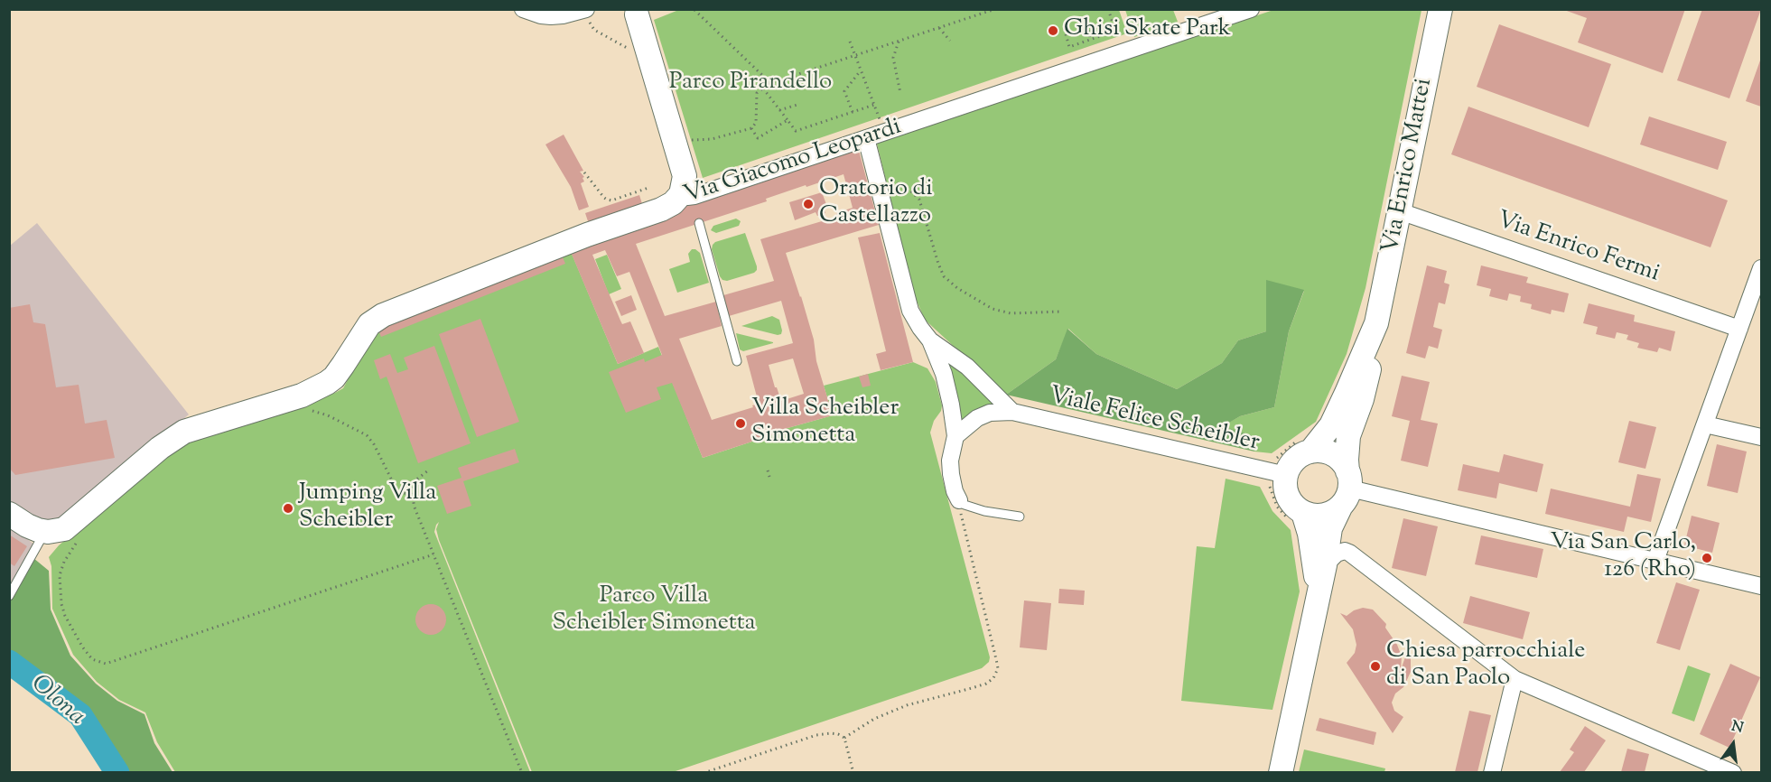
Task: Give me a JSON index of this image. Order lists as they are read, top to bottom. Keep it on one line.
{"streets":{"street":["Via Giacomo Leopardi","Via Enrico Mattei","Via Enrico Fermi","Viale Felice Scheibler"]},"crossings":[["Via Enrico Mattei","Via Enrico Fermi"],["Via Enrico Mattei","Viale Felice Scheibler"]],"water":["Olona"],"parks":["Parco Pirandello","Parco Villa Scheibler Simonetta"],"places":["Ghisi Skate Park","Oratorio di Castellazzo","Villa Scheibler Simonetta","Jumping Villa Scheibler","Via San Carlo, 126 (Rho)","Chiesa parrocchiale di San Paolo"],"north":"top"}
